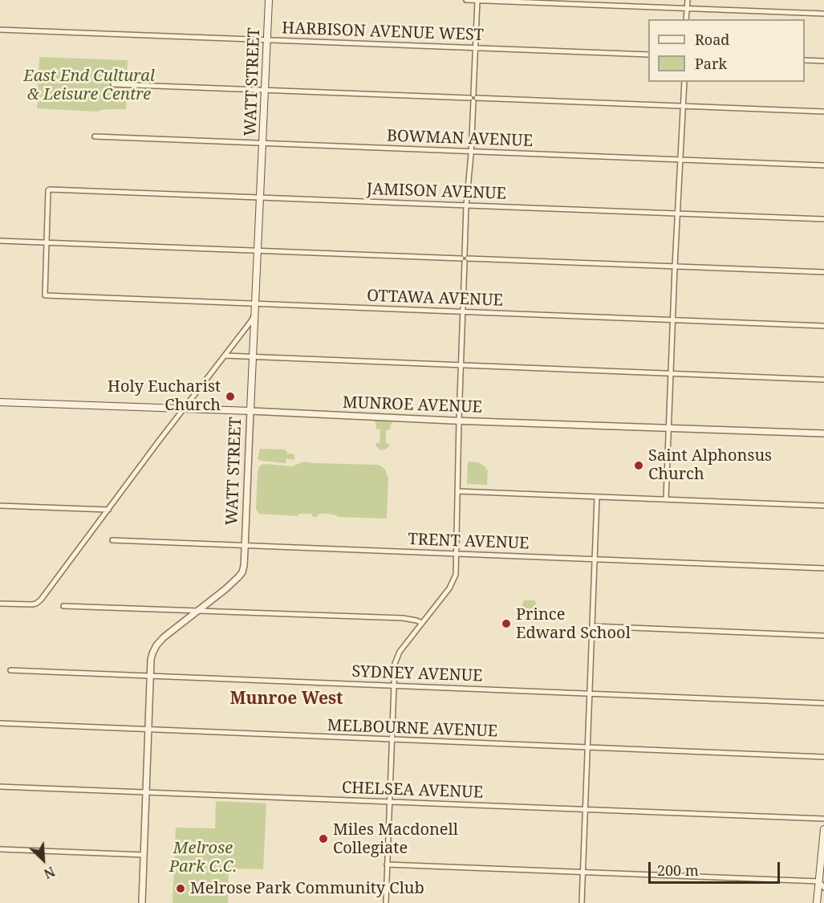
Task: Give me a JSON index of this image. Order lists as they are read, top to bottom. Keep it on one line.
{"streets":{"main road":["WATT STREET","MUNROE AVENUE"],"street":["HARBISON AVENUE WEST","BOWMAN AVENUE","JAMISON AVENUE","OTTAWA AVENUE","TRENT AVENUE","SYDNEY AVENUE","MELBOURNE AVENUE","CHELSEA AVENUE"]},"crossings":[["HARBISON AVENUE WEST","WATT STREET"],["WATT STREET","BOWMAN AVENUE"],["WATT STREET","JAMISON AVENUE"],["WATT STREET","OTTAWA AVENUE"],["WATT STREET","MUNROE AVENUE"],["WATT STREET","TRENT AVENUE"],["WATT STREET","SYDNEY AVENUE"],["WATT STREET","MELBOURNE AVENUE"],["WATT STREET","CHELSEA AVENUE"],["JAMISON AVENUE","OTTAWA AVENUE"]],"districts":["Munroe West"],"parks":["East End Cultural & Leisure Centre","Melrose Park C.C."],"places":["Holy Eucharist Church","Saint Alphonsus Church","Prince Edward School","Miles Macdonell Collegiate","Melrose Park Community Club"],"legend":["Road","Park"],"scale_bar":"200 m","north":"bottom right"}
